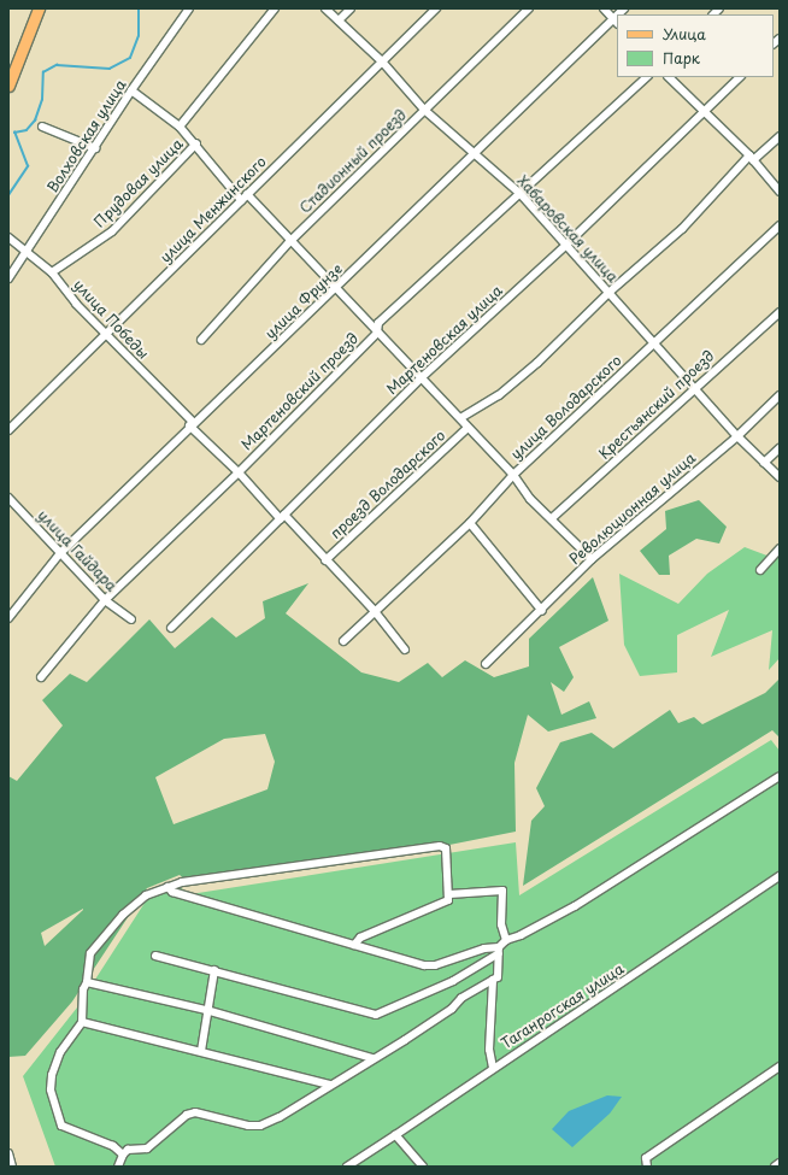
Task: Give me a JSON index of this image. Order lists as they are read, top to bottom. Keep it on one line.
{"streets":{"street":["Волховская улица","Стадионный проезд","Прудовая улица","улица Менжинского","Хабаровская улица","улица Фрунзе","улица Победы","Мартеновская улица","Мартеновский проезд","Крестьянский проезд","улица Володарского","проезд Володарского","Революционная улица","улица Гайдара","Таганрогская улица"]},"crossings":[["Волховская улица","улица Победы"],["Стадионный проезд","Хабаровская улица"],["Прудовая улица","улица Победы"],["улица Менжинского","Хабаровская улица"],["улица Менжинского","улица Победы"],["Хабаровская улица","улица Фрунзе"],["Хабаровская улица","Мартеновская улица"],["Хабаровская улица","Мартеновский проезд"],["Хабаровская улица","Крестьянский проезд"],["Хабаровская улица","улица Володарского"],["Хабаровская улица","Революционная улица"],["улица Фрунзе","улица Победы"],["улица Фрунзе","улица Гайдара"],["улица Победы","Мартеновская улица"],["улица Победы","Мартеновский проезд"],["улица Победы","улица Володарского"],["улица Победы","проезд Володарского"],["Мартеновский проезд","улица Гайдара"]],"legend":["Улица","Парк"]}
